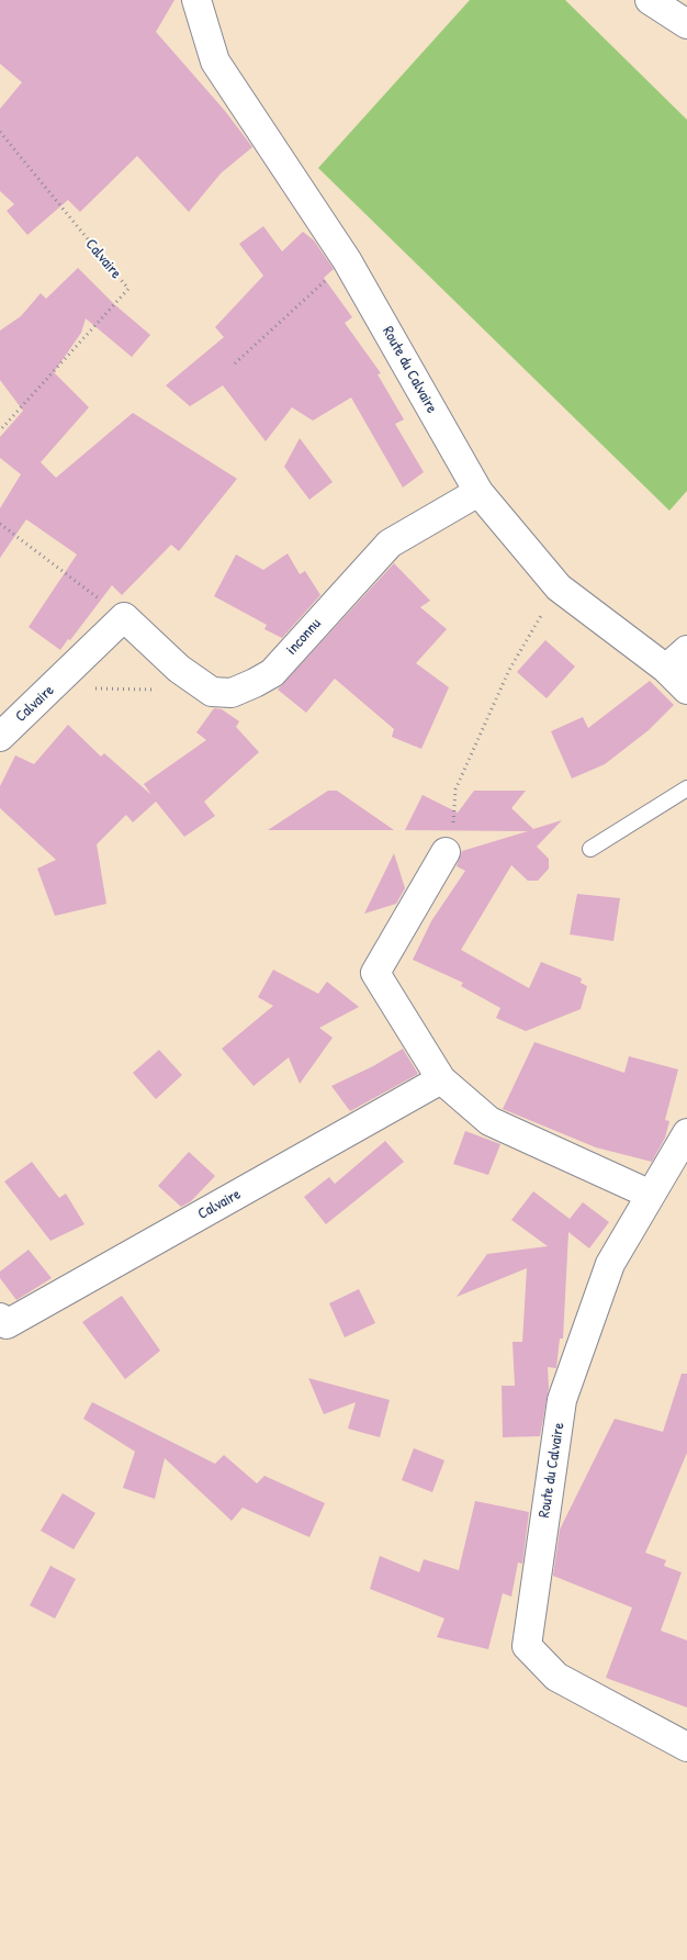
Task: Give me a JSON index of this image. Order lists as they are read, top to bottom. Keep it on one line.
{"streets":{"street":["Calvaire","Route du Calvaire","inconnu"]},"crossings":[["Calvaire","inconnu"],["Route du Calvaire","inconnu"]]}
